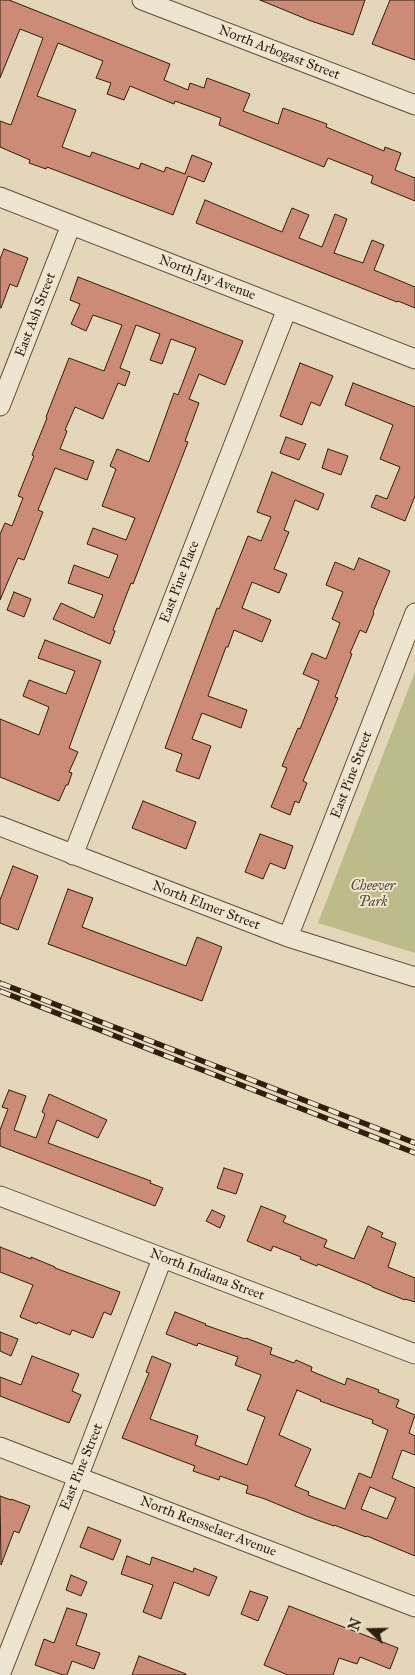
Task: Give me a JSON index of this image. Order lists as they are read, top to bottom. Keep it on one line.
{"streets":{"street":["North Arbogast Street","North Jay Avenue","East Ash Street","East Pine Place","East Pine Street","North Elmer Street","North Indiana Street","North Rensselaer Avenue"]},"crossings":[["North Jay Avenue","East Ash Street"],["North Jay Avenue","East Pine Place"],["East Pine Place","North Elmer Street"],["East Pine Street","North Elmer Street"],["East Pine Street","North Indiana Street"],["East Pine Street","North Rensselaer Avenue"]],"parks":["Cheever Park"],"north":"left"}
